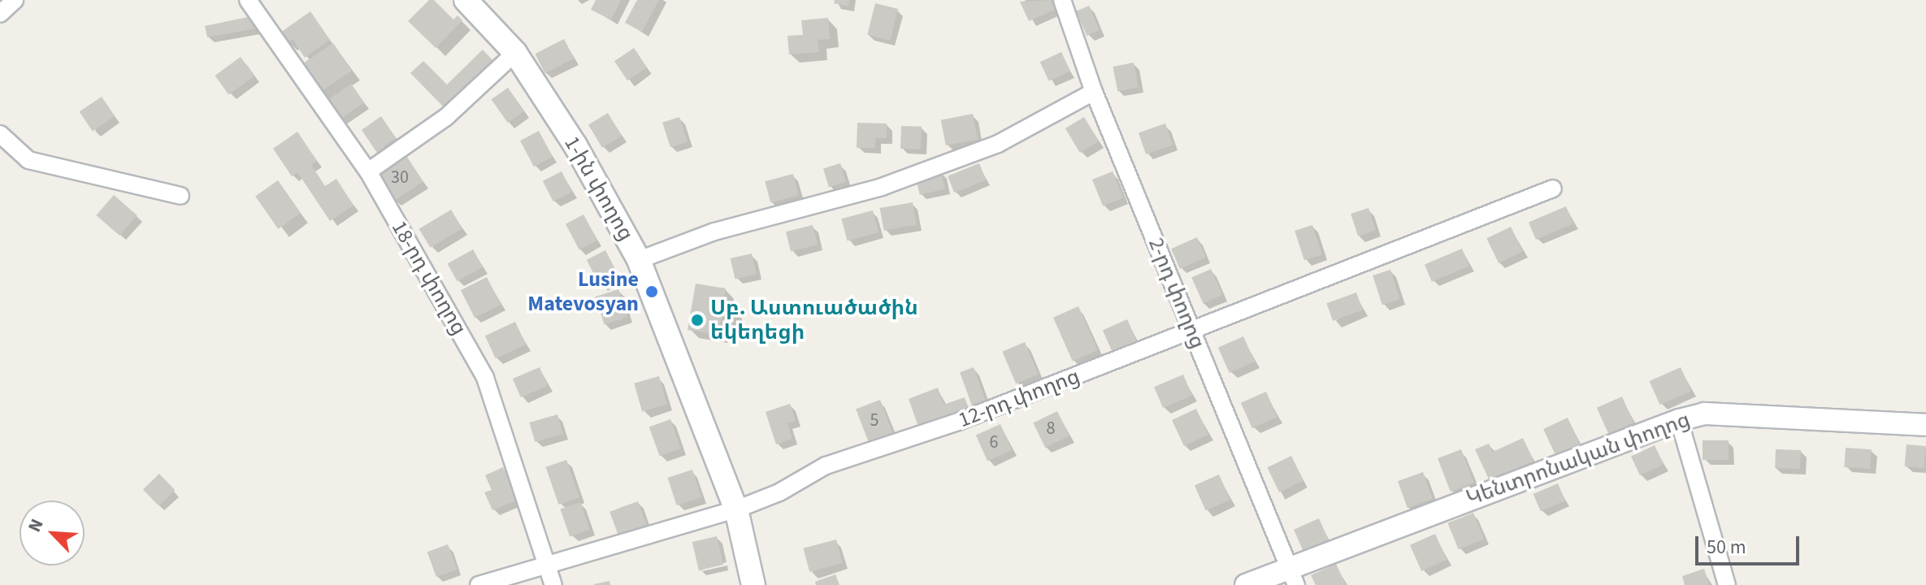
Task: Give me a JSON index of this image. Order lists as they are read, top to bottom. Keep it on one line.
{"streets":{"main road":["1-ին փողոց"],"street":["18-րդ փողոց","2-րդ փողոց","12-րդ փողոց","Կենտրոնական փողոց"]},"crossings":[["1-ին փողոց","12-րդ փողոց"],["18-րդ փողոց","12-րդ փողոց"],["2-րդ փողոց","12-րդ փողոց"],["2-րդ փողոց","Կենտրոնական փողոց"]],"places":["Lusine Matevosyan","Սբ. Աստուածածին եկեղեցի"],"house_numbers":["30","5","8","6"],"scale_bar":"50 m","north":"top left"}
